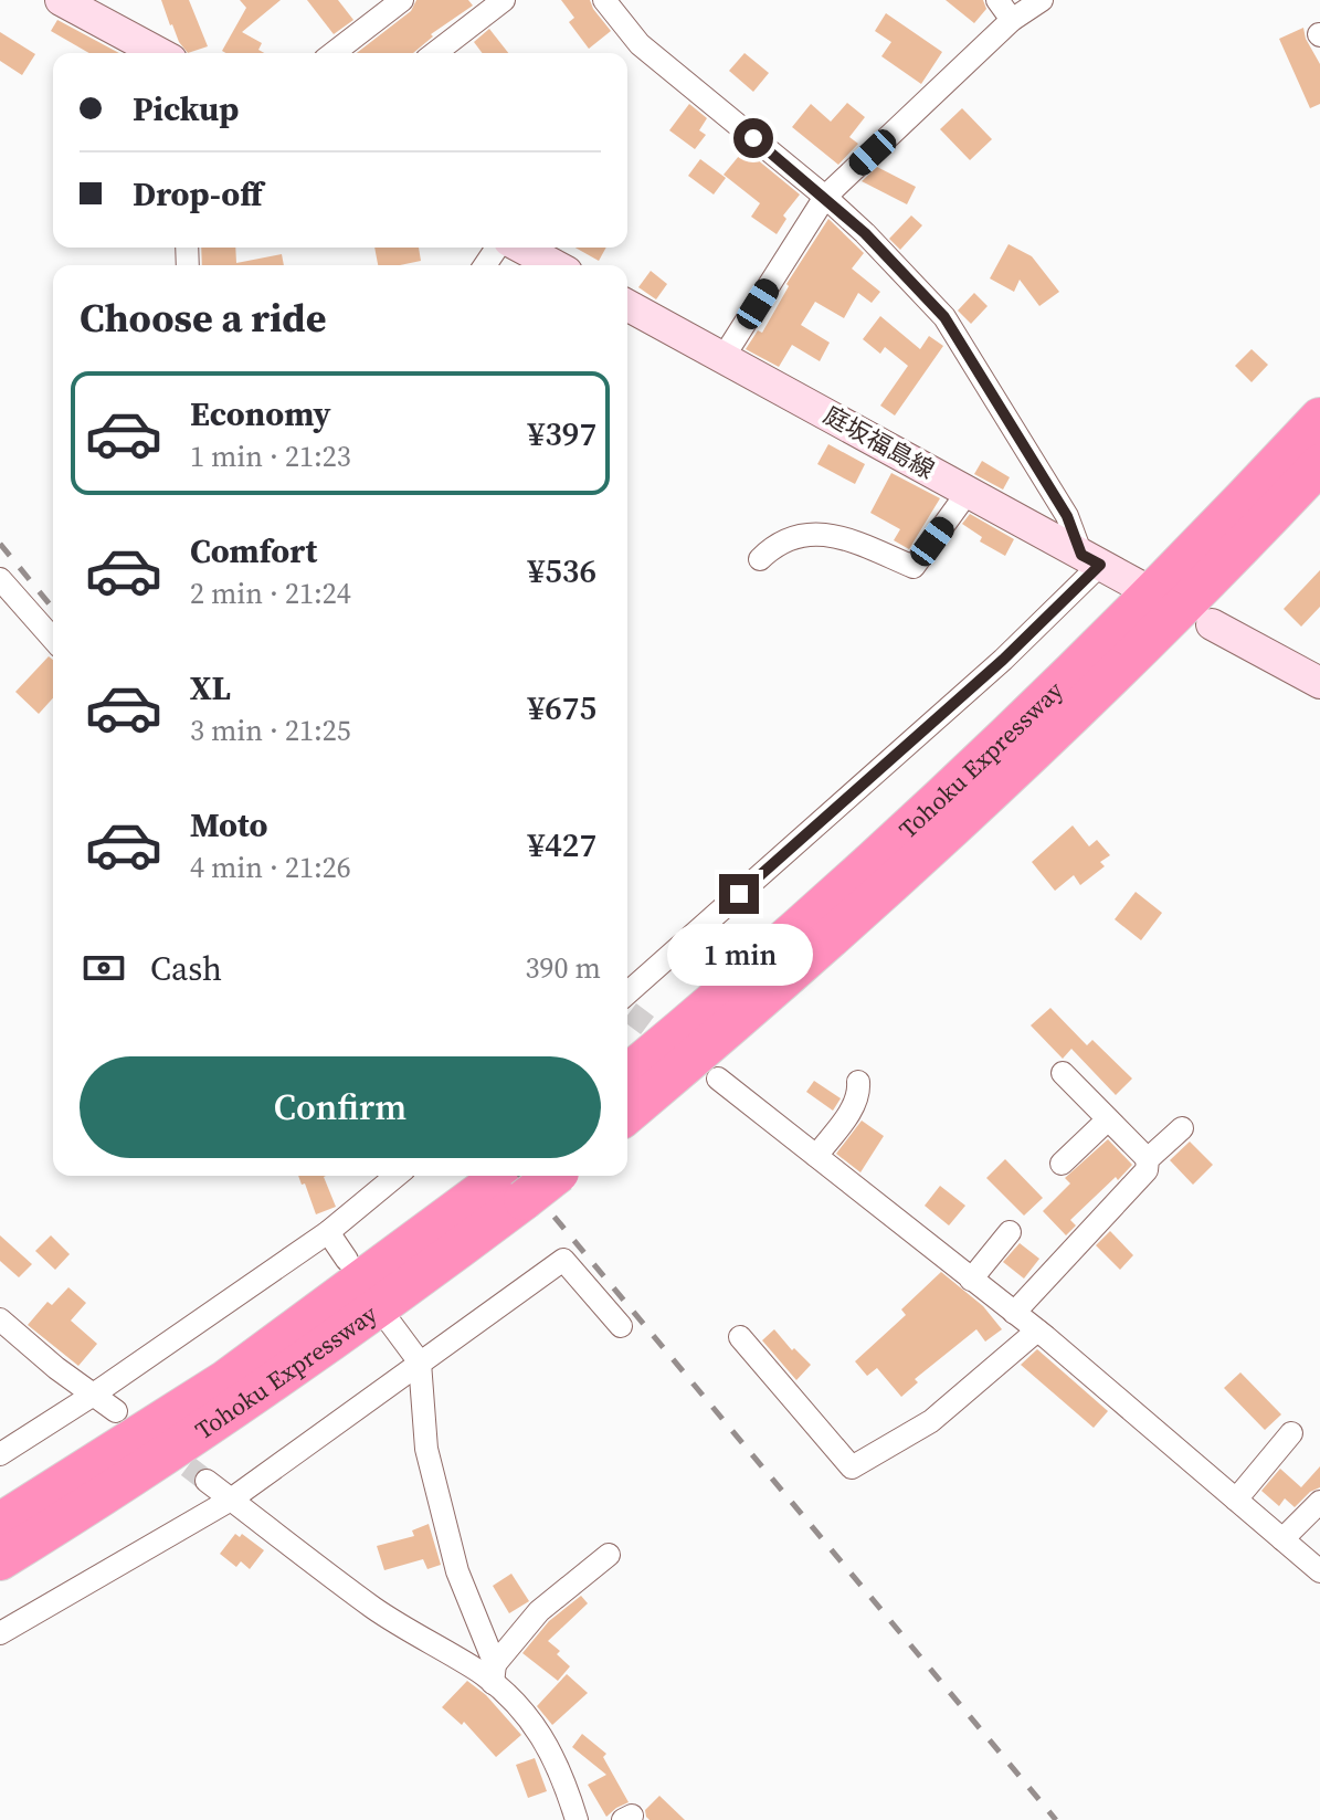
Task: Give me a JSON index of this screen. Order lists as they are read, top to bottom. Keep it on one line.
{"streets":{"highway":["Tohoku Expressway"],"main road":["庭坂福島線"]},"page":{"banner":["Pickup","Drop-off"],"heading":"Choose a ride","list":[{"name":"Economy","note":"1 min · 21:23","value":"¥397"},{"name":"Comfort","note":"2 min · 21:24","value":"¥536"},{"name":"XL","note":"3 min · 21:25","value":"¥675"},{"name":"Moto","note":"4 min · 21:26","value":"¥427"}],"pay":["Cash","390 m"],"bubble":"1 min","buttons":"Confirm"}}
